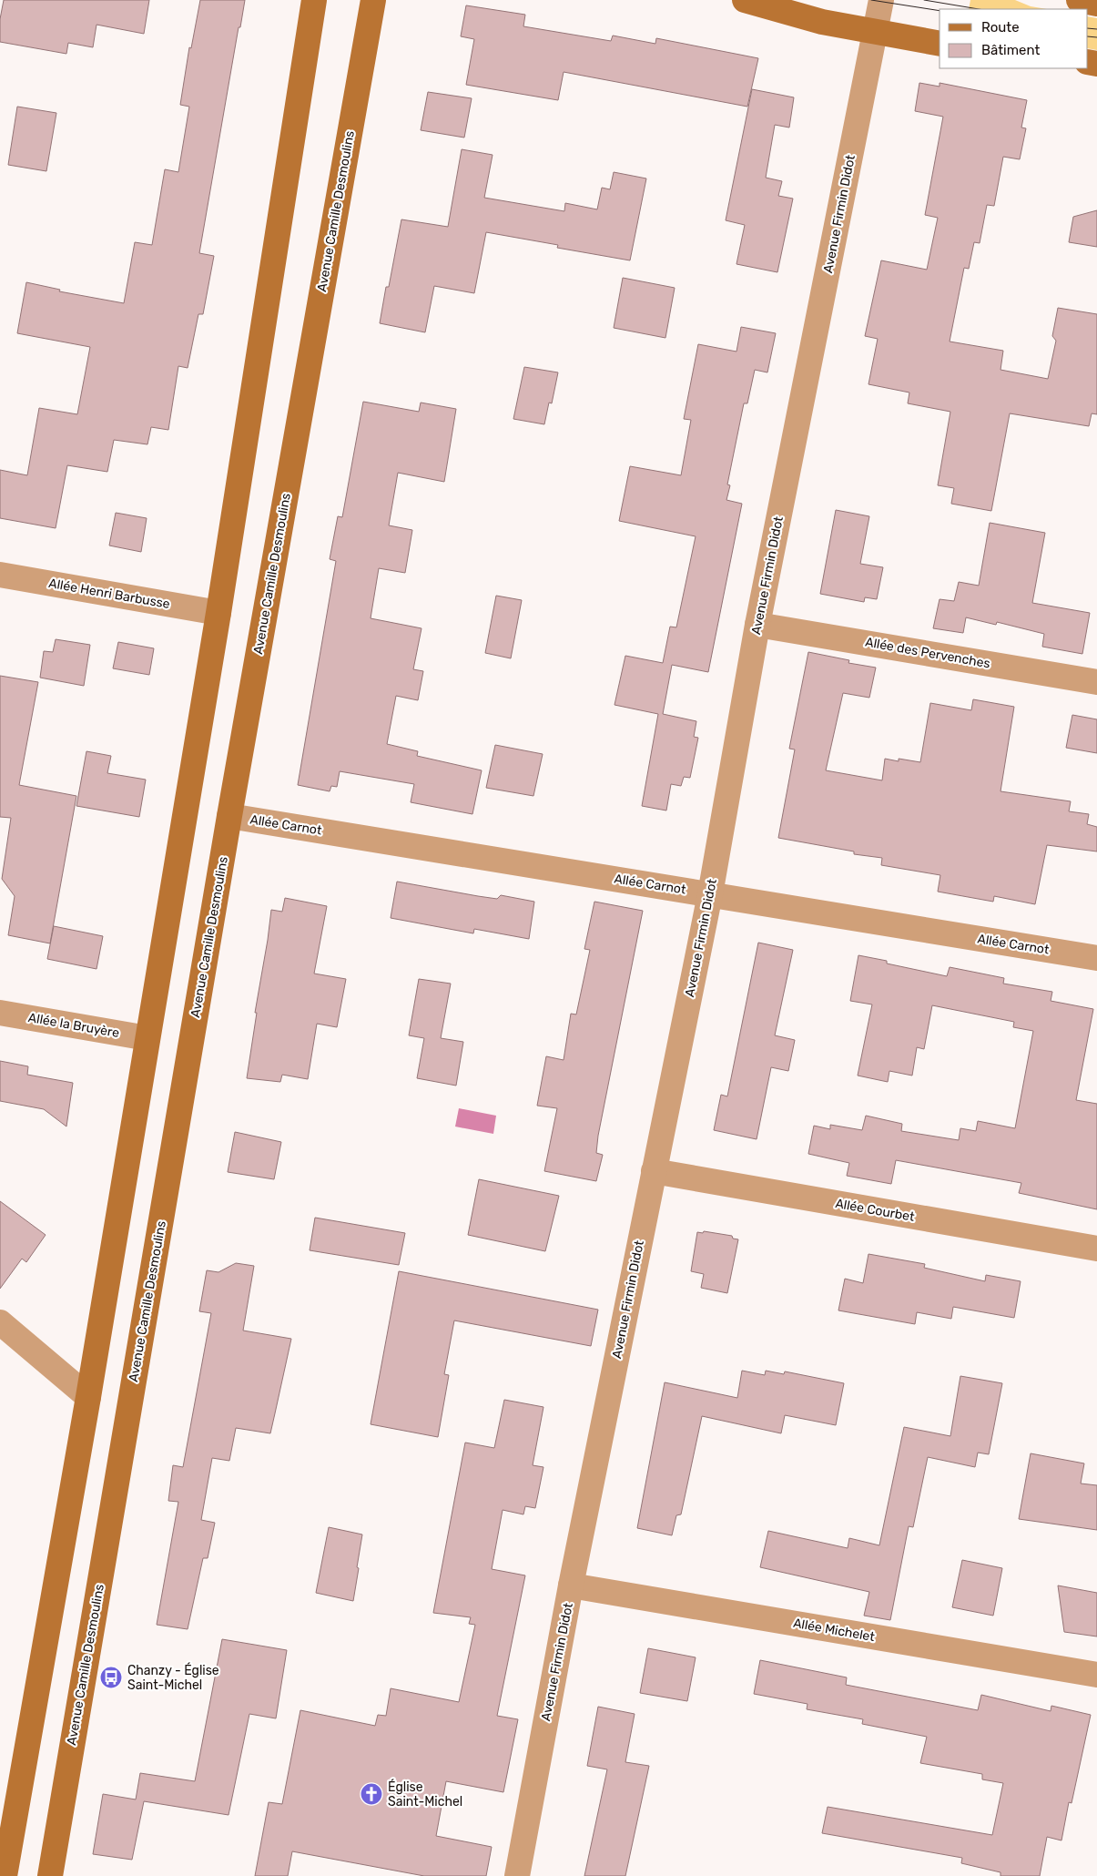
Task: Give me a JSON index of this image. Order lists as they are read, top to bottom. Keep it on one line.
{"streets":{"main road":["Avenue Camille Desmoulins"],"street":["Avenue Firmin Didot","Allée Henri Barbusse","Allée des Pervenches","Allée Carnot","Allée la Bruyère","Allée Courbet","Allée Michelet"]},"crossings":[["Avenue Camille Desmoulins","Allée Carnot"],["Avenue Firmin Didot","Allée des Pervenches"],["Avenue Firmin Didot","Allée Carnot"],["Avenue Firmin Didot","Allée Courbet"],["Avenue Firmin Didot","Allée Michelet"]],"places":{"bus stop":["Chanzy - Église Saint-Michel"],"church":["Église Saint-Michel"]},"legend":["Route","Bâtiment"]}
